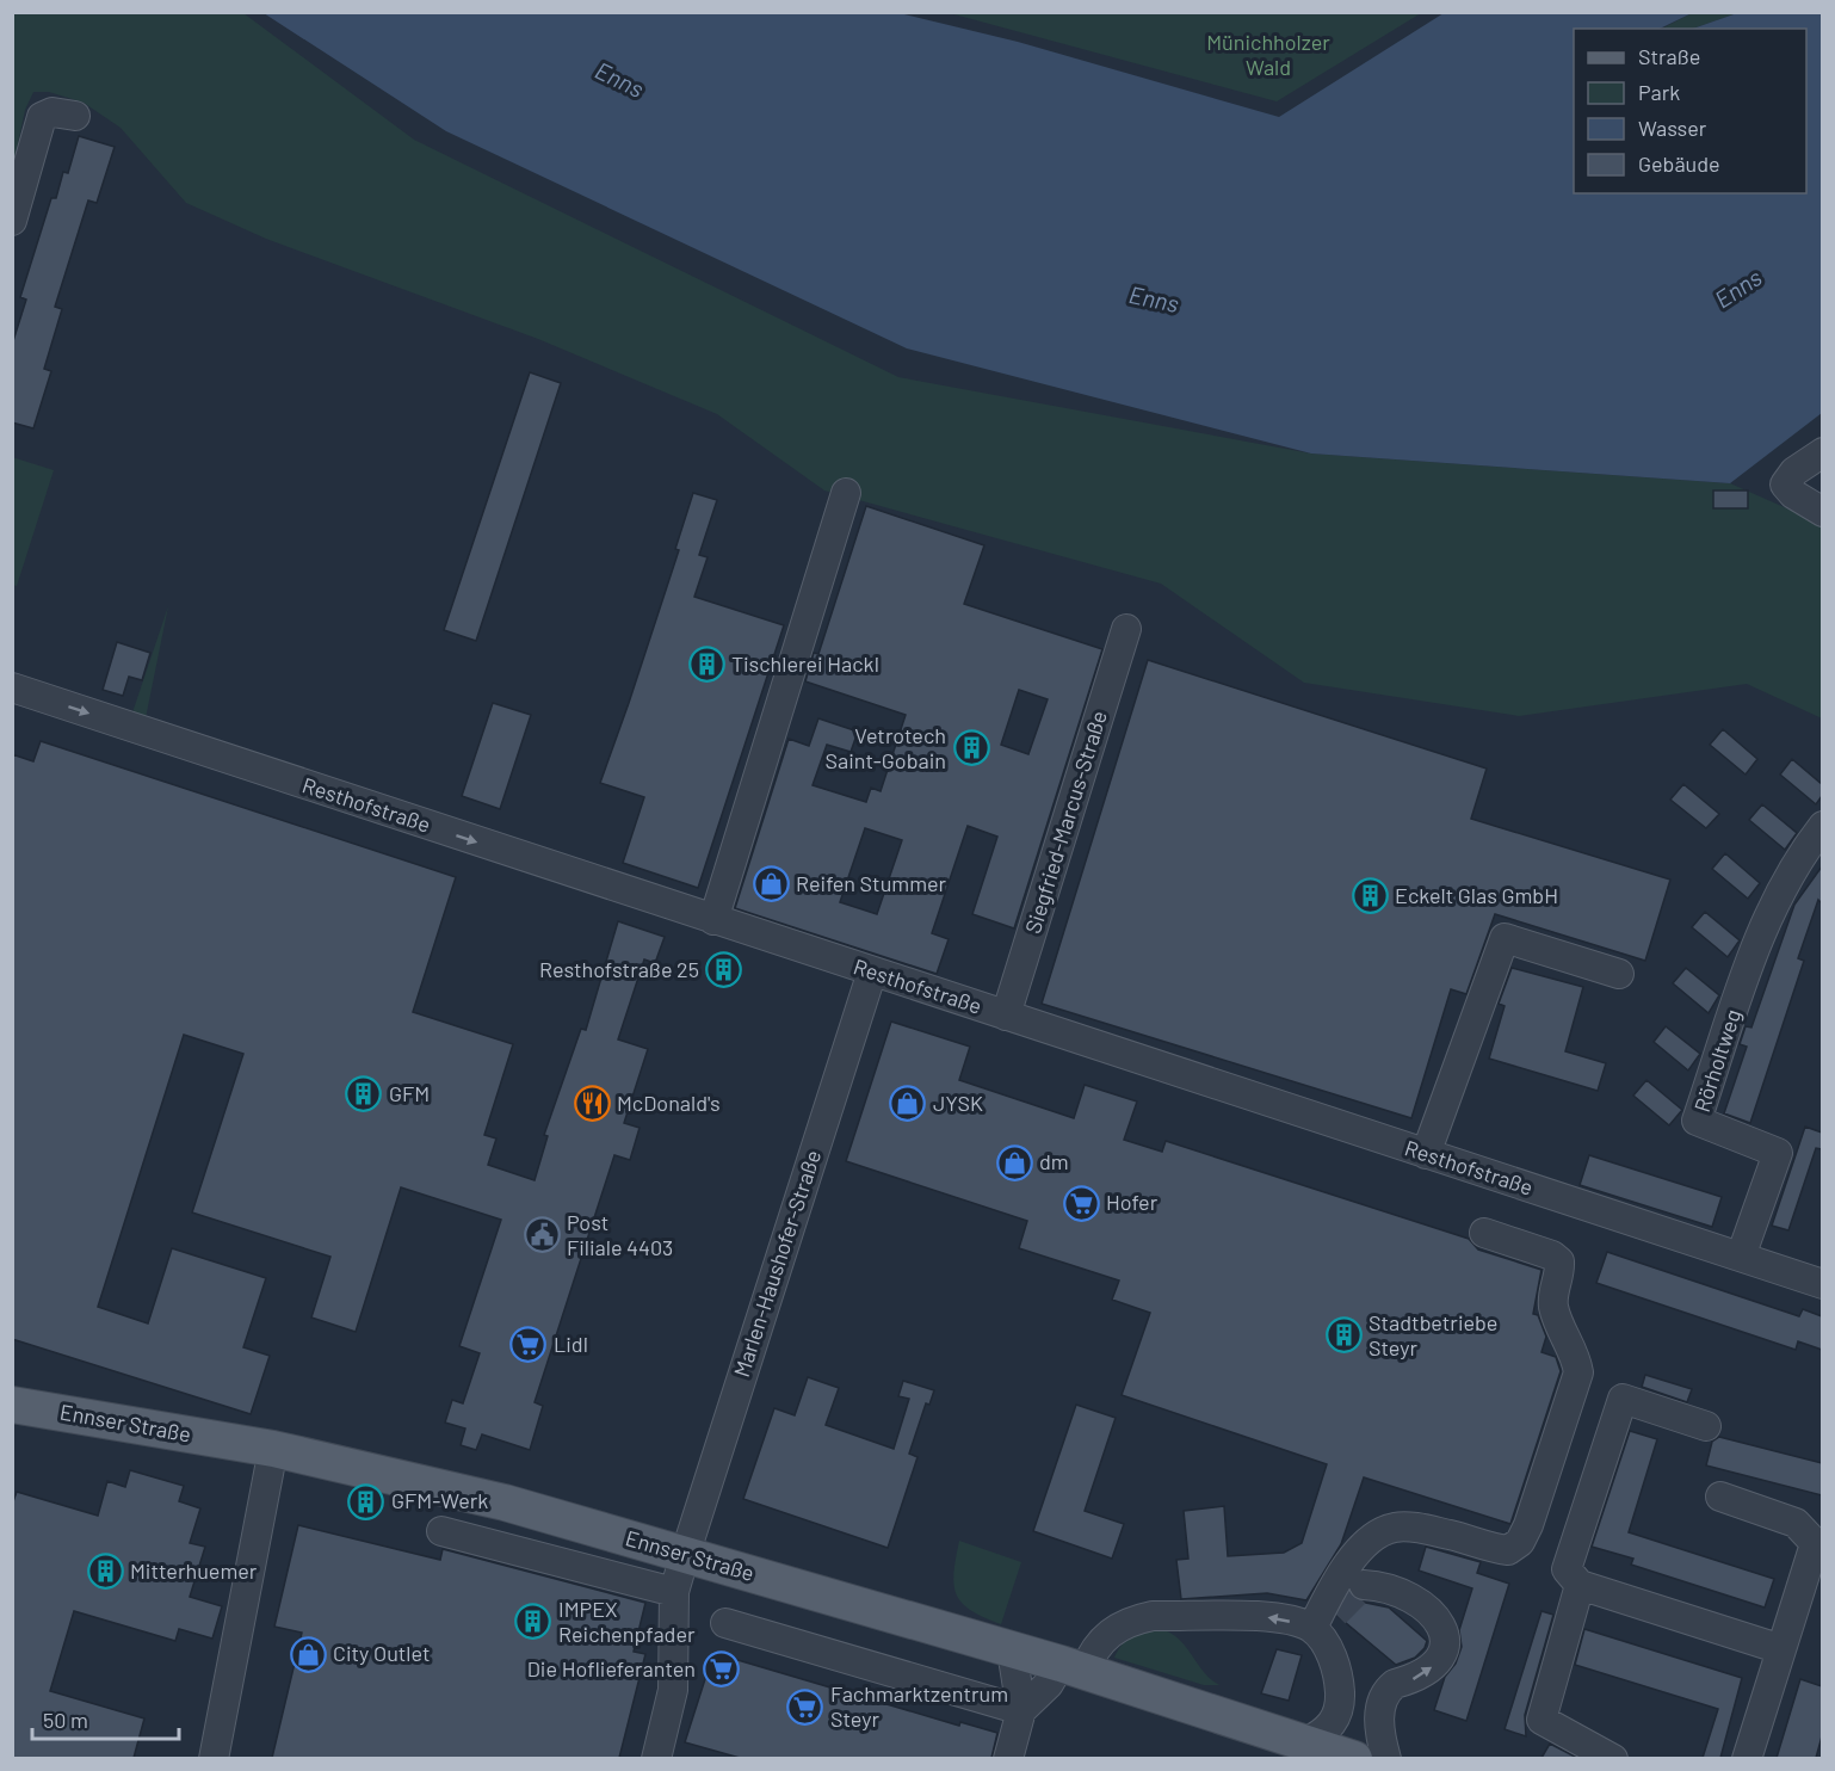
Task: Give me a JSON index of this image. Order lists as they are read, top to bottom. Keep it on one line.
{"streets":{"main road":["Ennser Straße"],"street":["Resthofstraße","Siegfried-Marcus-Straße","Rörholtweg","Marlen-Haushofer-Straße"]},"crossings":[["Resthofstraße","Siegfried-Marcus-Straße"],["Resthofstraße","Rörholtweg"],["Resthofstraße","Marlen-Haushofer-Straße"],["Marlen-Haushofer-Straße","Ennser Straße"]],"one_way":["Resthofstraße"],"water":["Enns"],"parks":["Münichholzer Wald"],"places":{"building":["Tischlerei Hackl","Vetrotech Saint-Gobain","Eckelt Glas GmbH","Resthofstraße 25","GFM","Stadtbetriebe Steyr","GFM-Werk","Mitterhuemer","IMPEX Reichenpfader"],"shop":["Reifen Stummer","JYSK","dm","City Outlet"],"restaurant":["McDonald's"],"supermarket":["Hofer","Lidl","Die Hoflieferanten","Fachmarktzentrum Steyr"],"public building":["Post Filiale 4403"]},"legend":["Straße","Park","Wasser","Gebäude"],"scale_bar":"50 m"}
